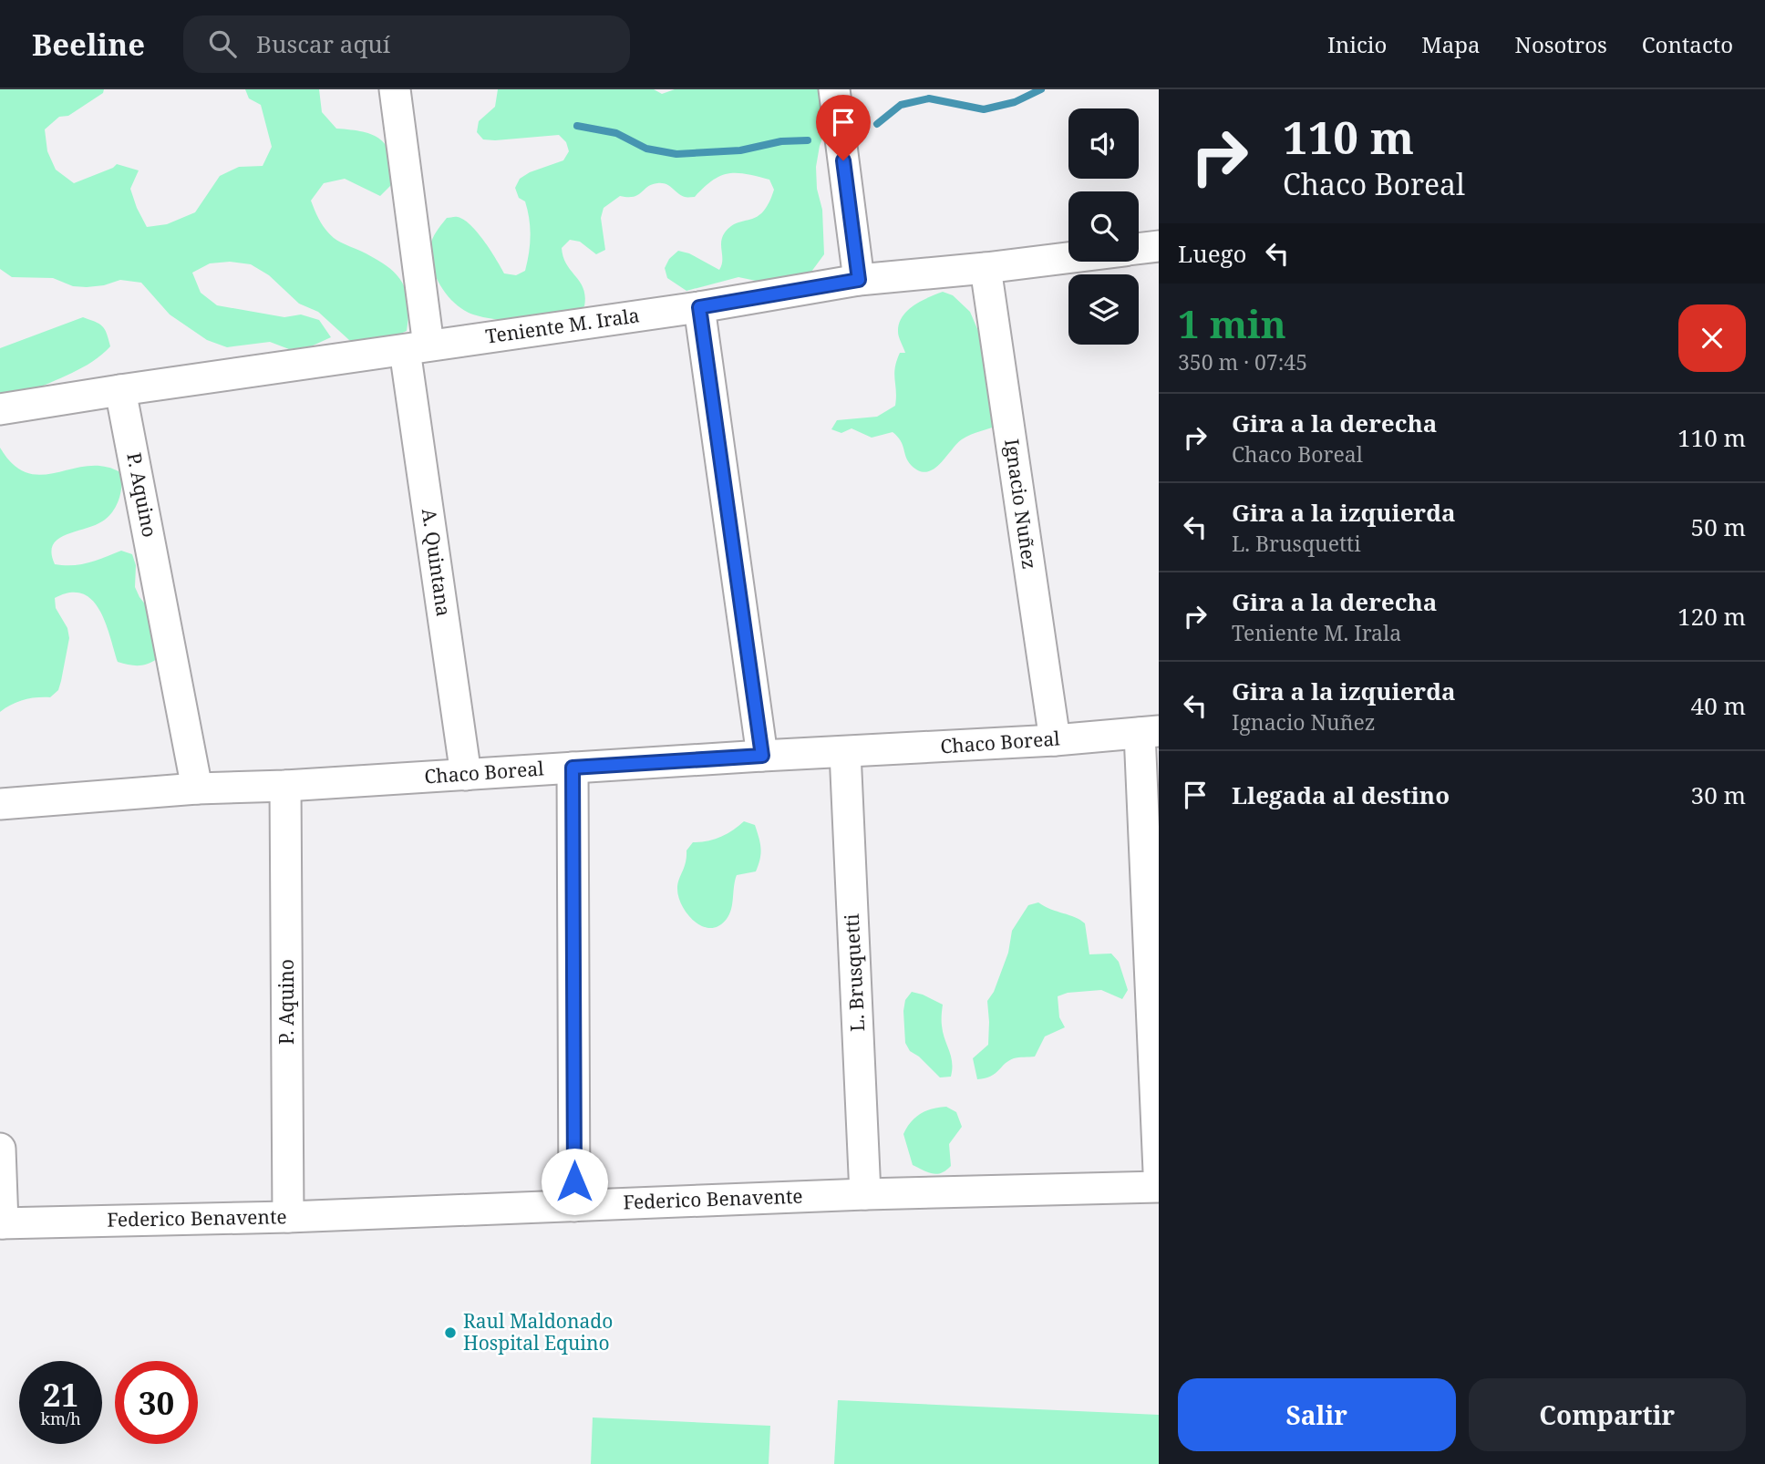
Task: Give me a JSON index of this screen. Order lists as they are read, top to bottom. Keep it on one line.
{"streets":{"street":["Teniente M. Irala","P. Aquino","Ignacio Nuñez","A. Quintana","Chaco Boreal","L. Brusquetti","Federico Benavente"]},"crossings":[["Teniente M. Irala","P. Aquino"],["Teniente M. Irala","Ignacio Nuñez"],["Teniente M. Irala","A. Quintana"],["P. Aquino","Chaco Boreal"],["P. Aquino","Federico Benavente"],["Ignacio Nuñez","Chaco Boreal"],["A. Quintana","Chaco Boreal"],["Chaco Boreal","L. Brusquetti"],["L. Brusquetti","Federico Benavente"]],"places":["Raul Maldonado Hospital Equino"],"page":{"header":"Beeline","search":"Buscar aquí","nav":["Inicio","Mapa","Nosotros","Contacto"],"turn":["110 m","Chaco Boreal"],"then":"Luego","heading":["1 min","350 m · 07:45"],"list":[{"name":"Gira a la derecha","note":"Chaco Boreal","value":"110 m"},{"name":"Gira a la izquierda","note":"L. Brusquetti","value":"50 m"},{"name":"Gira a la derecha","note":"Teniente M. Irala","value":"120 m"},{"name":"Gira a la izquierda","note":"Ignacio Nuñez","value":"40 m"},{"name":"Llegada al destino","value":"30 m"}],"speed":"21 km/h","limit":"30","buttons":["Salir","Compartir"]}}
